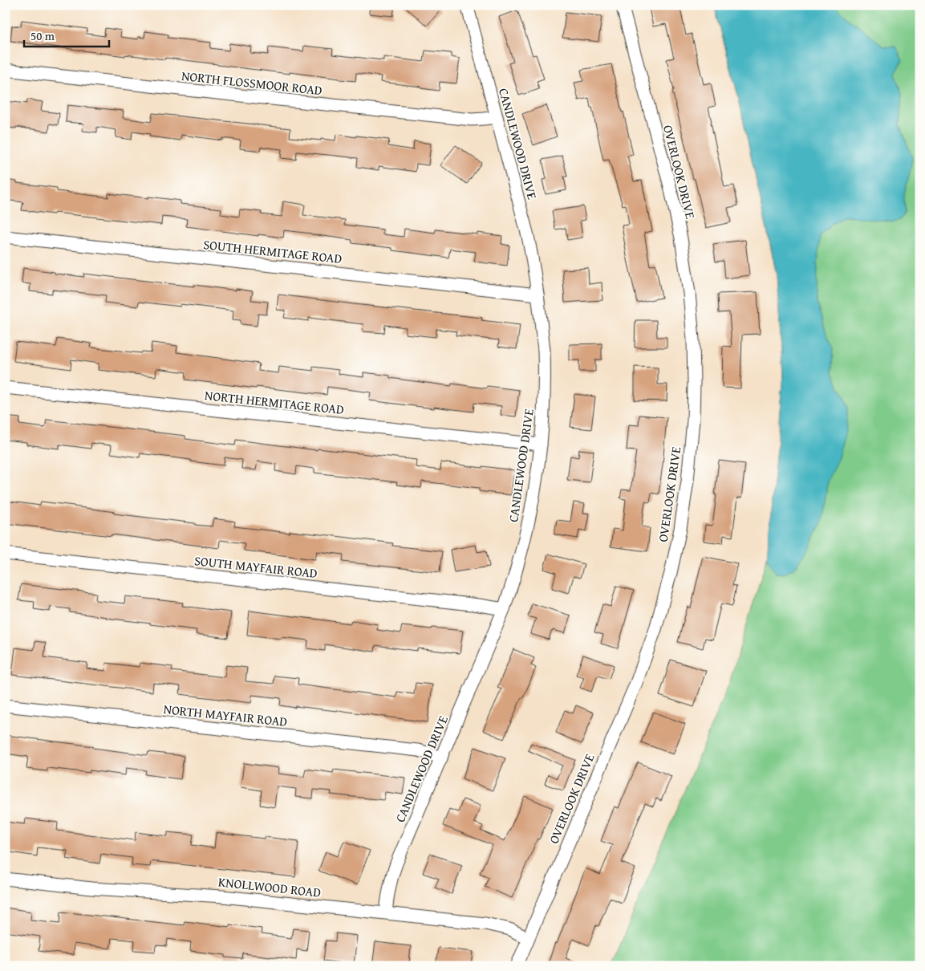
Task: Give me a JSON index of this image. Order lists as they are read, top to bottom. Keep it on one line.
{"streets":{"street":["NORTH FLOSSMOOR ROAD","CANDLEWOOD DRIVE","OVERLOOK DRIVE","SOUTH HERMITAGE ROAD","NORTH HERMITAGE ROAD","SOUTH MAYFAIR ROAD","NORTH MAYFAIR ROAD","KNOLLWOOD ROAD"]},"crossings":[["NORTH FLOSSMOOR ROAD","CANDLEWOOD DRIVE"],["CANDLEWOOD DRIVE","SOUTH HERMITAGE ROAD"],["CANDLEWOOD DRIVE","NORTH HERMITAGE ROAD"],["CANDLEWOOD DRIVE","SOUTH MAYFAIR ROAD"],["CANDLEWOOD DRIVE","NORTH MAYFAIR ROAD"],["CANDLEWOOD DRIVE","KNOLLWOOD ROAD"],["OVERLOOK DRIVE","KNOLLWOOD ROAD"]],"scale_bar":"50 m"}
